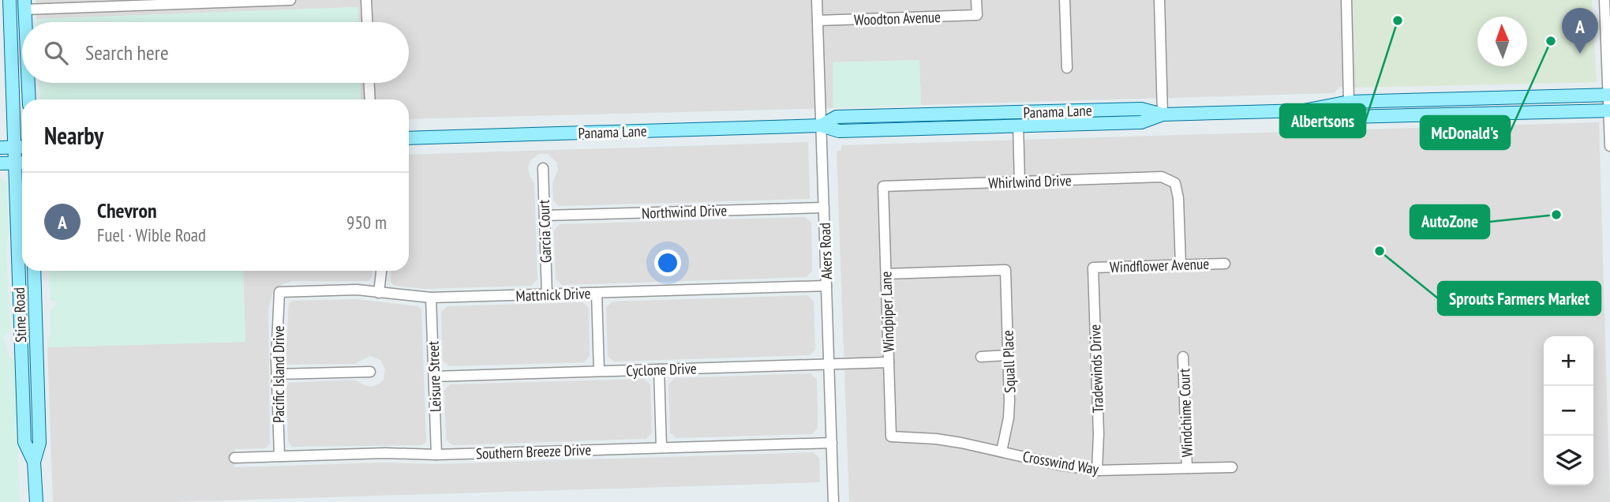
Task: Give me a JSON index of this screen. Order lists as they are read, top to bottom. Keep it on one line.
{"streets":{"main road":["Panama Lane","Stine Road"],"street":["Woodton Avenue","Whirlwind Drive","Northwind Drive","Garcia Court","Akers Road","Windflower Avenue","Mattnick Drive","Windpiper Lane","Squall Place","Tradewinds Drive","Cyclone Drive","Pacific Island Drive","Leisure Street","Windchime Court","Southern Breeze Drive","Crosswind Way"]},"crossings":[["Woodton Avenue","Akers Road"],["Panama Lane","Akers Road"],["Whirlwind Drive","Windflower Avenue"],["Whirlwind Drive","Windpiper Lane"],["Northwind Drive","Garcia Court"],["Northwind Drive","Akers Road"],["Garcia Court","Mattnick Drive"],["Akers Road","Mattnick Drive"],["Akers Road","Cyclone Drive"],["Akers Road","Southern Breeze Drive"],["Windflower Avenue","Tradewinds Drive"],["Mattnick Drive","Pacific Island Drive"],["Mattnick Drive","Leisure Street"],["Windpiper Lane","Squall Place"],["Windpiper Lane","Cyclone Drive"],["Windpiper Lane","Crosswind Way"],["Squall Place","Crosswind Way"],["Tradewinds Drive","Crosswind Way"],["Cyclone Drive","Leisure Street"],["Pacific Island Drive","Southern Breeze Drive"],["Leisure Street","Southern Breeze Drive"],["Windchime Court","Crosswind Way"]],"places":["Albertsons","McDonald's","AutoZone","Sprouts Farmers Market"],"north":"top","page":{"pins":"A","search":"Search here","heading":"Nearby","list":[{"mark":"A","name":"Chevron","note":"Fuel · Wible Road","value":"950 m"}],"map_buttons":["+","−"]}}
